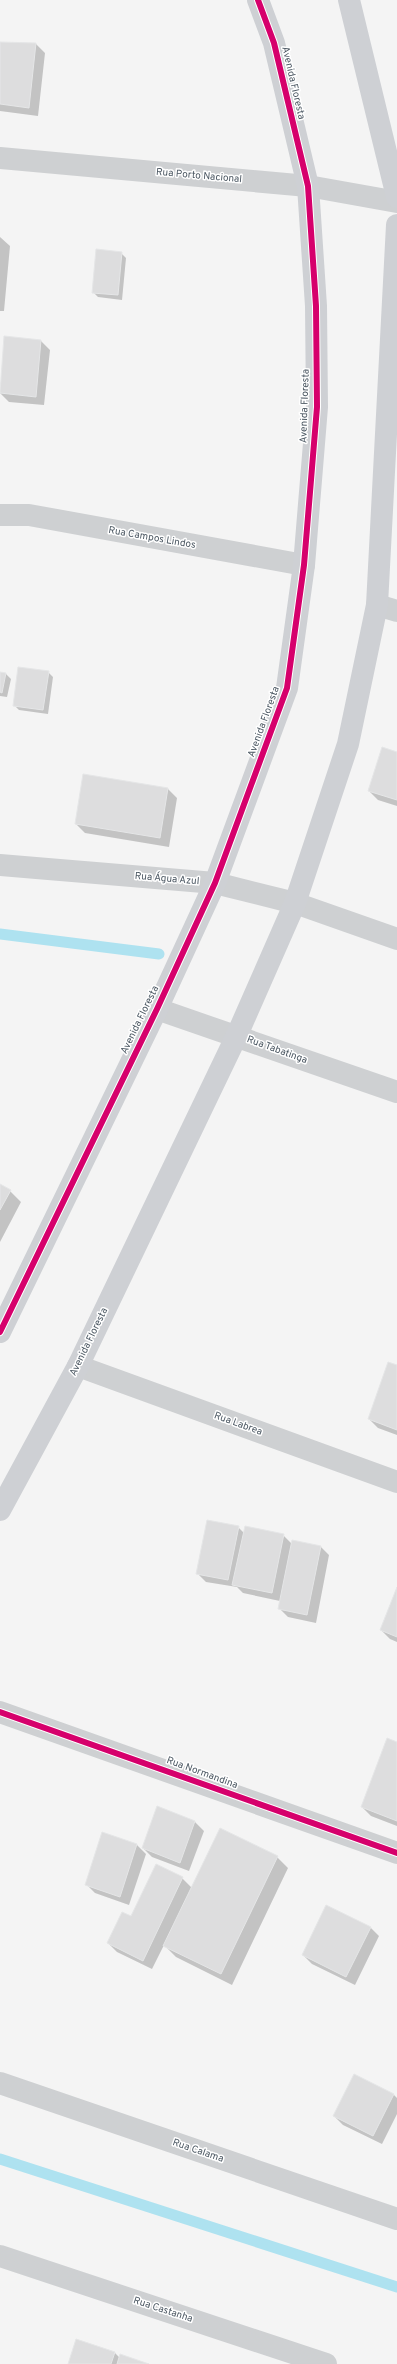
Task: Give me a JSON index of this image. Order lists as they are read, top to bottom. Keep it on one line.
{"streets":{"street":["Avenida Floresta","Rua Porto Nacional","Rua Campos Lindos","Rua Água Azul","Rua Tabatinga","Rua Labrea","Rua Normandina","Rua Calama","Rua Castanha"]},"crossings":[["Avenida Floresta","Rua Porto Nacional"],["Avenida Floresta","Rua Campos Lindos"],["Avenida Floresta","Rua Água Azul"],["Avenida Floresta","Rua Tabatinga"],["Avenida Floresta","Rua Labrea"]]}
